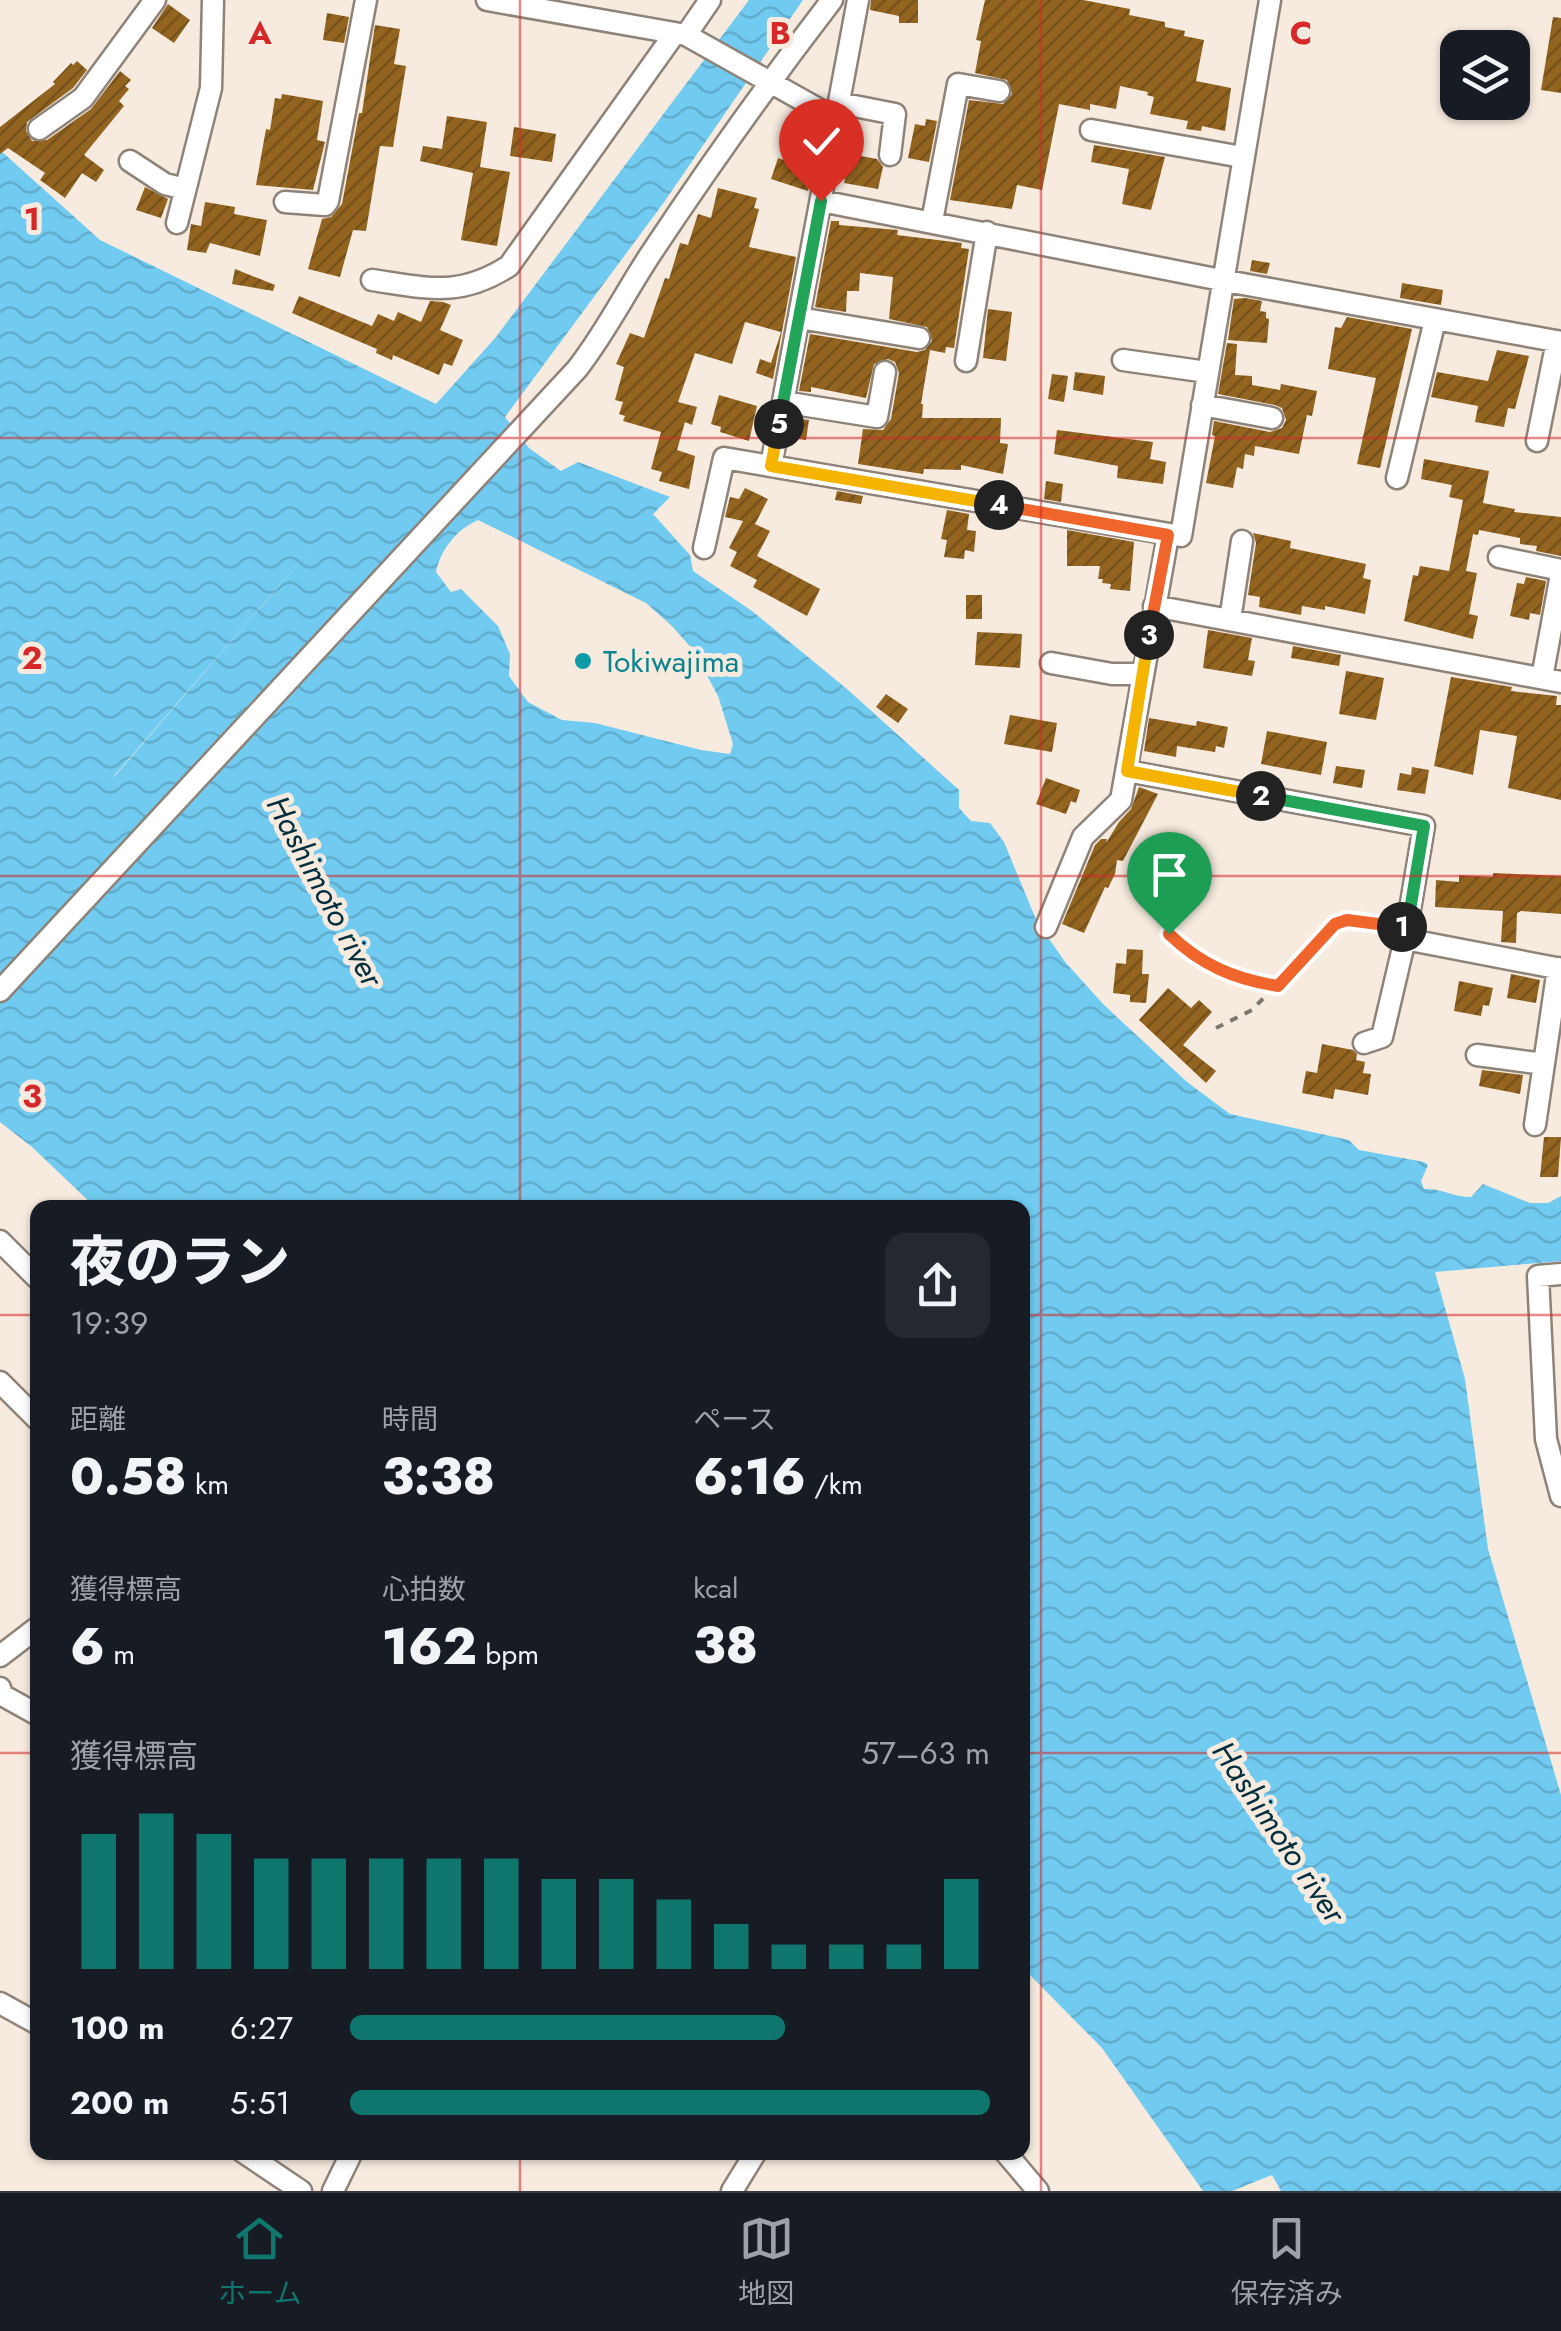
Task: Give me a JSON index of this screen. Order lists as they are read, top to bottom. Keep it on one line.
{"water":["Hashimoto river"],"places":["Tokiwajima"],"page":{"pins":["5","4","3","2","1"],"heading":["夜のラン","19:39"],"stats":[["距離","0.58 km"],["時間","3:38"],["ペース","6:16 /km"],["獲得標高","6 m"],["心拍数","162 bpm"],["kcal","38"]],"chart":["獲得標高","57–63 m"],"list":[{"name":"100 m","note":"6:27"},{"name":"200 m","note":"5:51"}],"tabs":["ホーム","地図","保存済み"]},"grid":{"columns":["A","B","C"],"rows":["1","2","3"]}}
